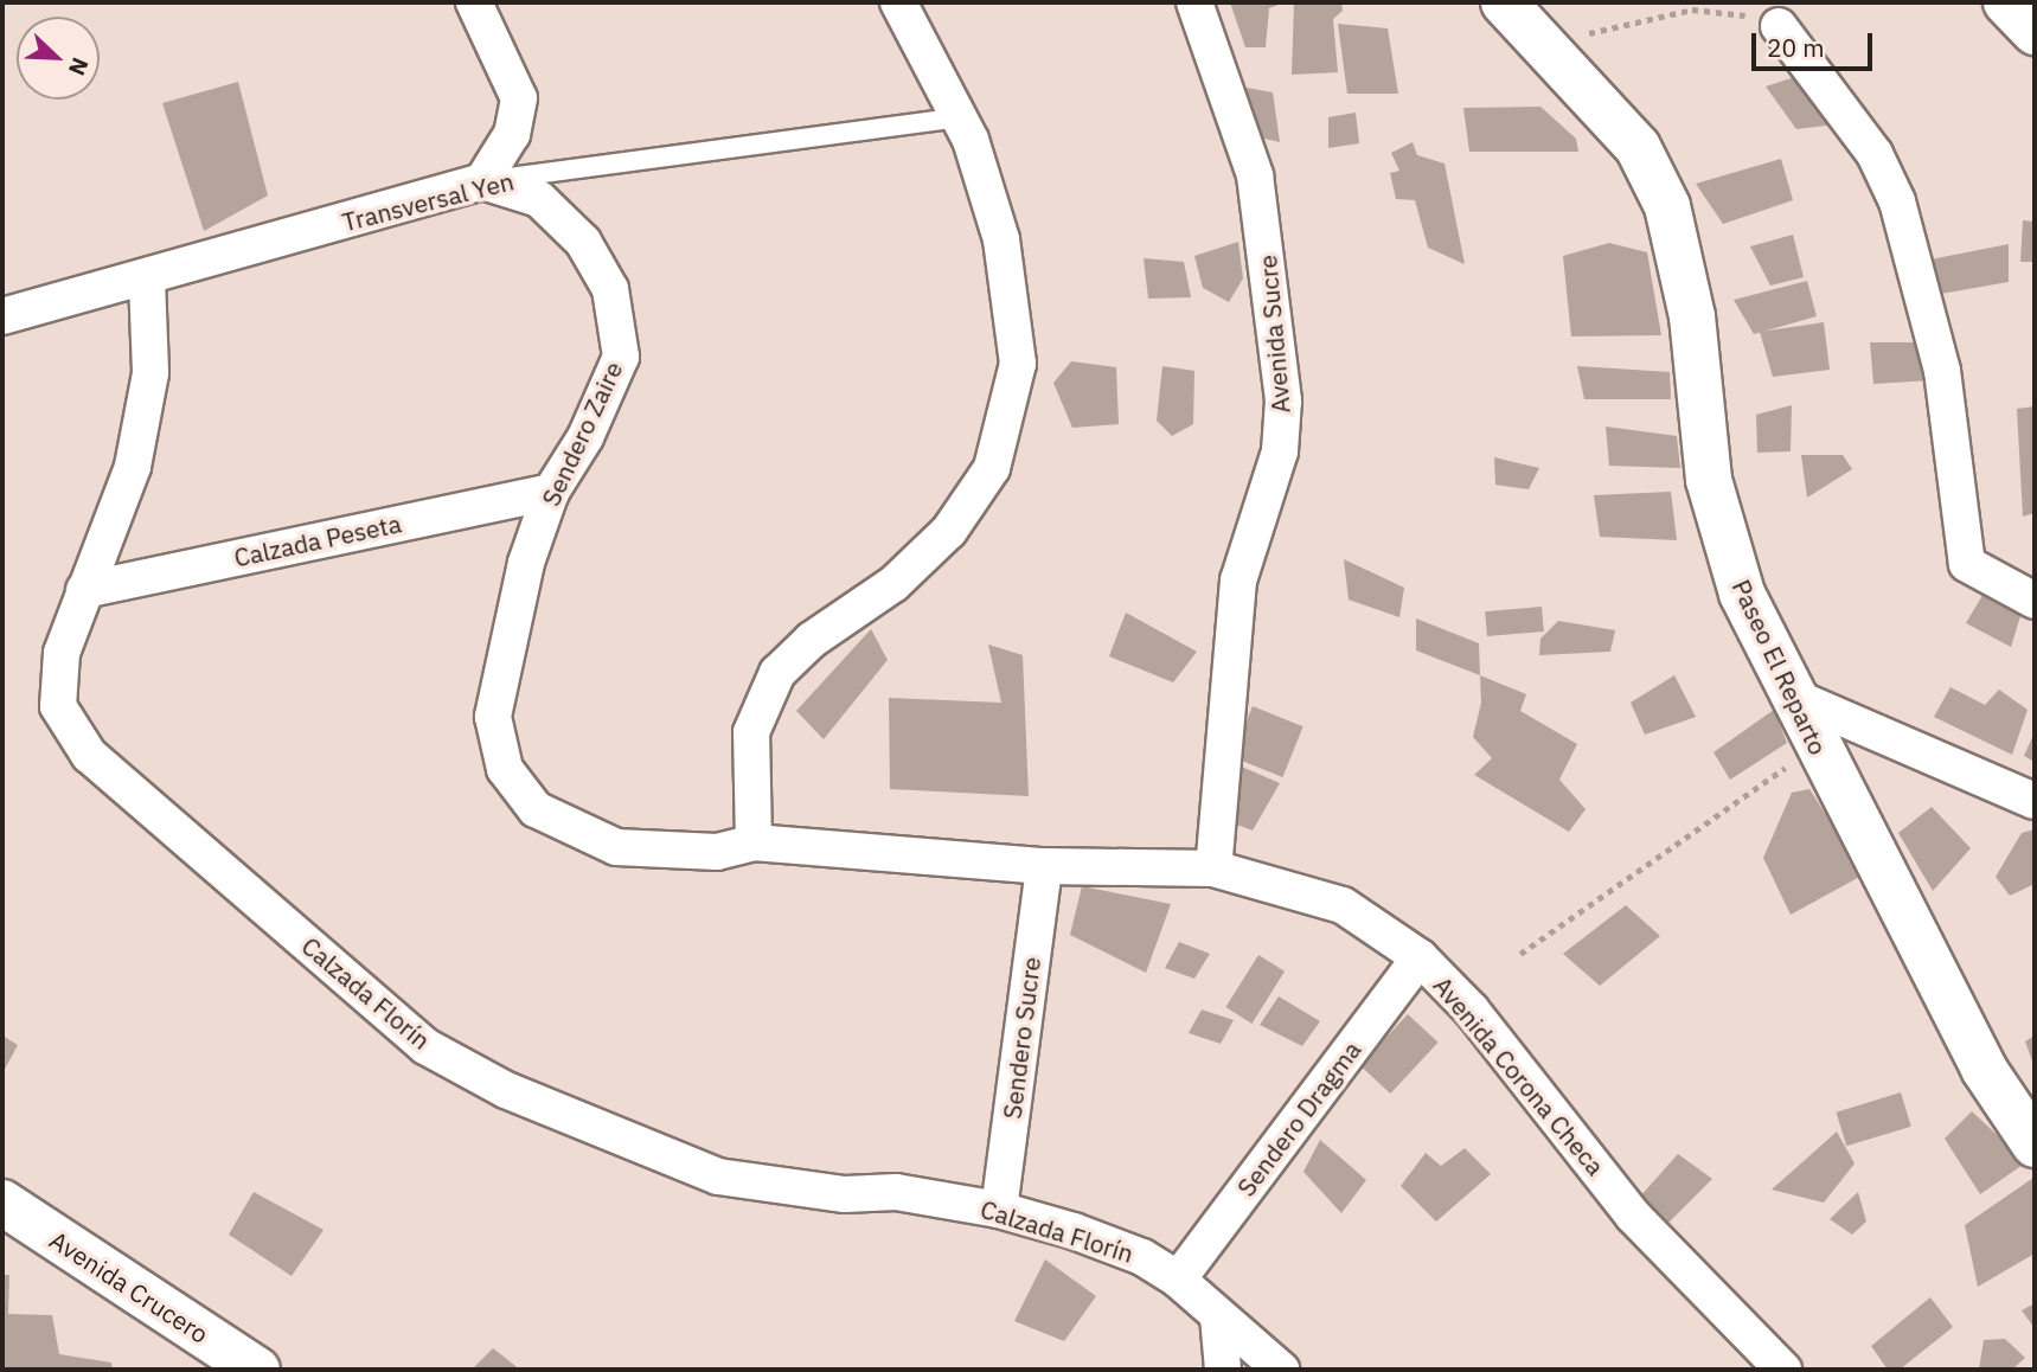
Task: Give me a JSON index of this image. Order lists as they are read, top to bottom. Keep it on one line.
{"streets":{"street":["Transversal Yen","Avenida Sucre","Sendero Zaire","Calzada Peseta","Paseo El Reparto","Calzada Florín","Sendero Sucre","Avenida Corona Checa","Sendero Dragma","Avenida Crucero"]},"crossings":[["Transversal Yen","Sendero Zaire"],["Transversal Yen","Calzada Florín"],["Avenida Sucre","Avenida Corona Checa"],["Sendero Zaire","Calzada Peseta"],["Sendero Zaire","Avenida Corona Checa"],["Calzada Peseta","Calzada Florín"],["Calzada Florín","Sendero Sucre"],["Calzada Florín","Sendero Dragma"],["Sendero Sucre","Avenida Corona Checa"],["Avenida Corona Checa","Sendero Dragma"]],"scale_bar":"20 m","north":"bottom right"}
